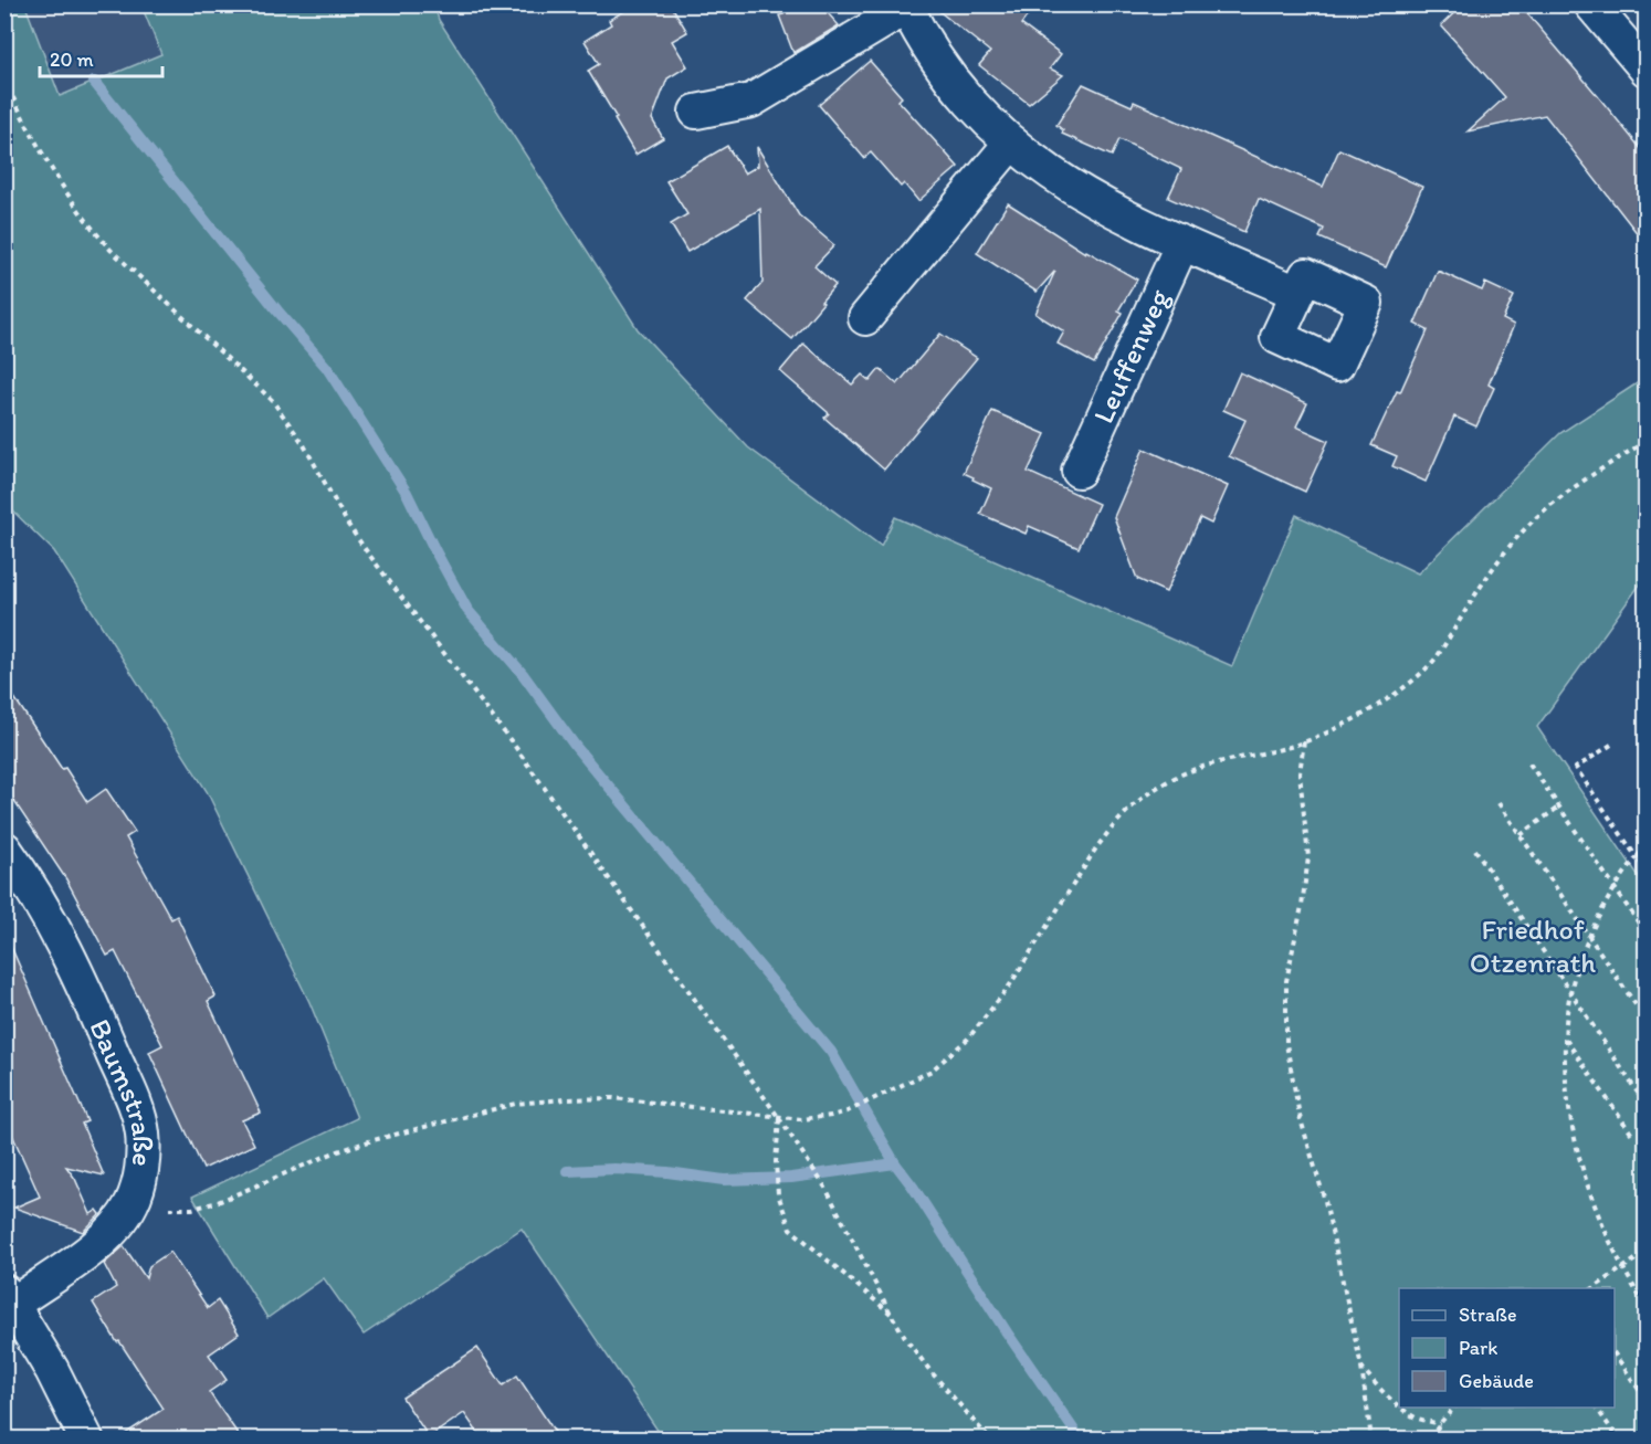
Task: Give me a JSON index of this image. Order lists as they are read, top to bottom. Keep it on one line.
{"streets":{"street":["Leuffenweg","Baumstraße"]},"parks":["Friedhof Otzenrath"],"legend":["Straße","Park","Gebäude"],"scale_bar":"20 m"}
